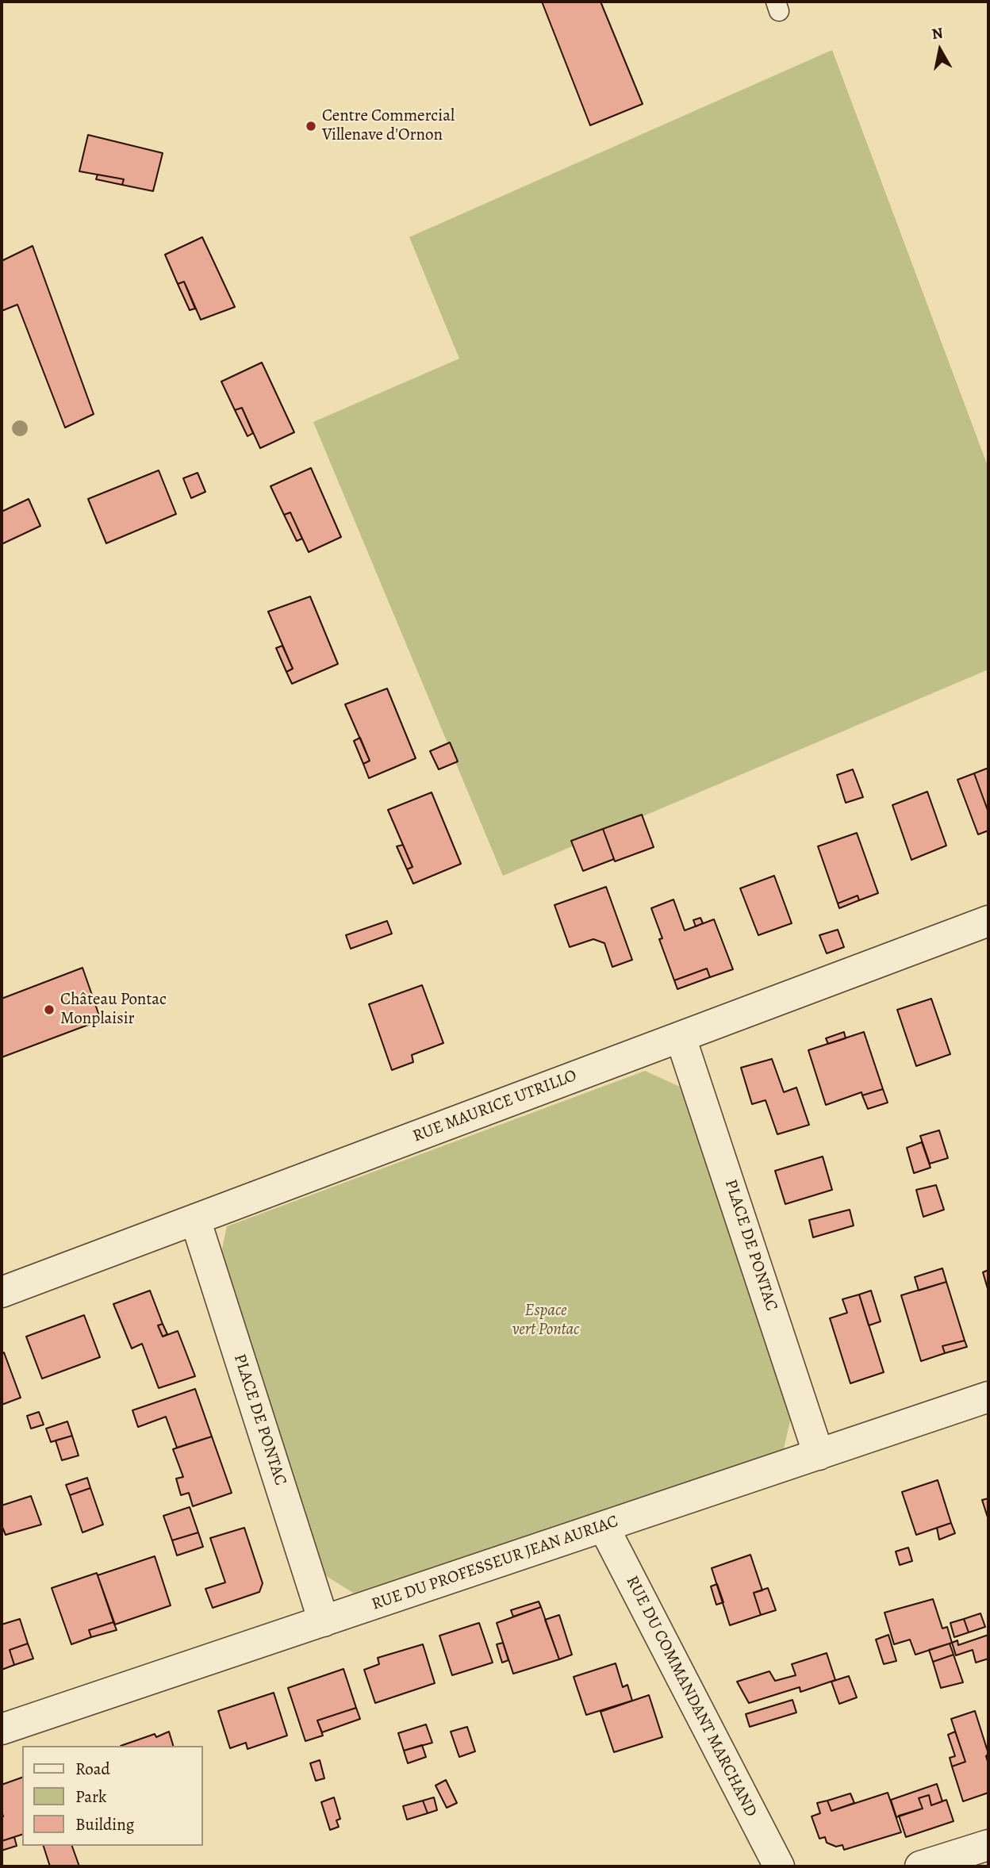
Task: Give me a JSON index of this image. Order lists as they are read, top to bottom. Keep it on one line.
{"streets":{"street":["RUE MAURICE UTRILLO","PLACE DE PONTAC","RUE DU PROFESSEUR JEAN AURIAC","RUE DU COMMANDANT MARCHAND"]},"crossings":[["RUE MAURICE UTRILLO","PLACE DE PONTAC"],["PLACE DE PONTAC","RUE DU PROFESSEUR JEAN AURIAC"],["RUE DU PROFESSEUR JEAN AURIAC","RUE DU COMMANDANT MARCHAND"]],"parks":["Espace vert Pontac"],"places":["Centre Commercial Villenave d'Ornon","Château Pontac Monplaisir"],"legend":["Road","Park","Building"],"north":"top"}
